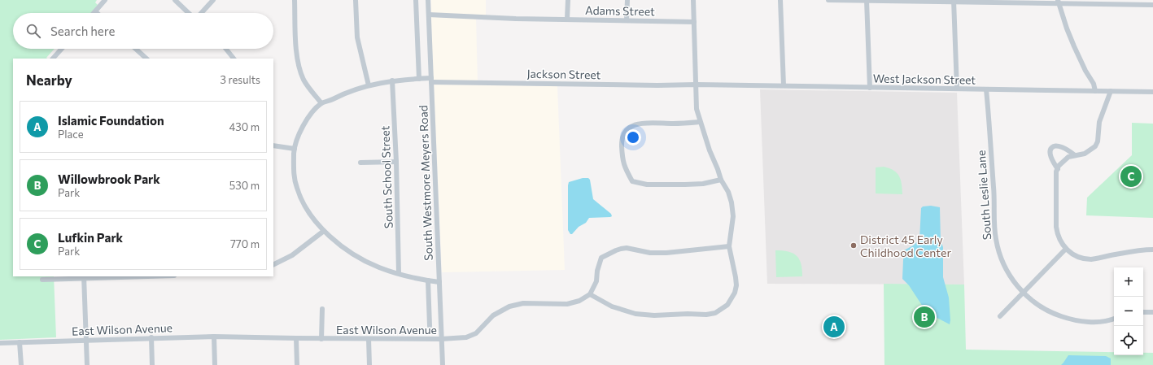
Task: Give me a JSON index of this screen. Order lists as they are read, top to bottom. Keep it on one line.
{"streets":{"street":["Adams Street","Jackson Street","West Jackson Street","South School Street","South Westmore Meyers Road","South Leslie Lane","East Wilson Avenue"]},"crossings":[["Adams Street","South Westmore Meyers Road"],["Jackson Street","West Jackson Street"],["Jackson Street","South School Street"],["Jackson Street","South Westmore Meyers Road"],["West Jackson Street","South Leslie Lane"],["South Westmore Meyers Road","East Wilson Avenue"]],"places":["District 45 Early Childhood Center"],"page":{"search":"Search here","heading":["Nearby","3 results"],"list":[{"mark":"A","name":"Islamic Foundation","note":"Place","value":"430 m"},{"mark":"B","name":"Willowbrook Park","note":"Park","value":"530 m"},{"mark":"C","name":"Lufkin Park","note":"Park","value":"770 m"}],"pins":["C","B","A"],"map_buttons":["+","−"]}}
